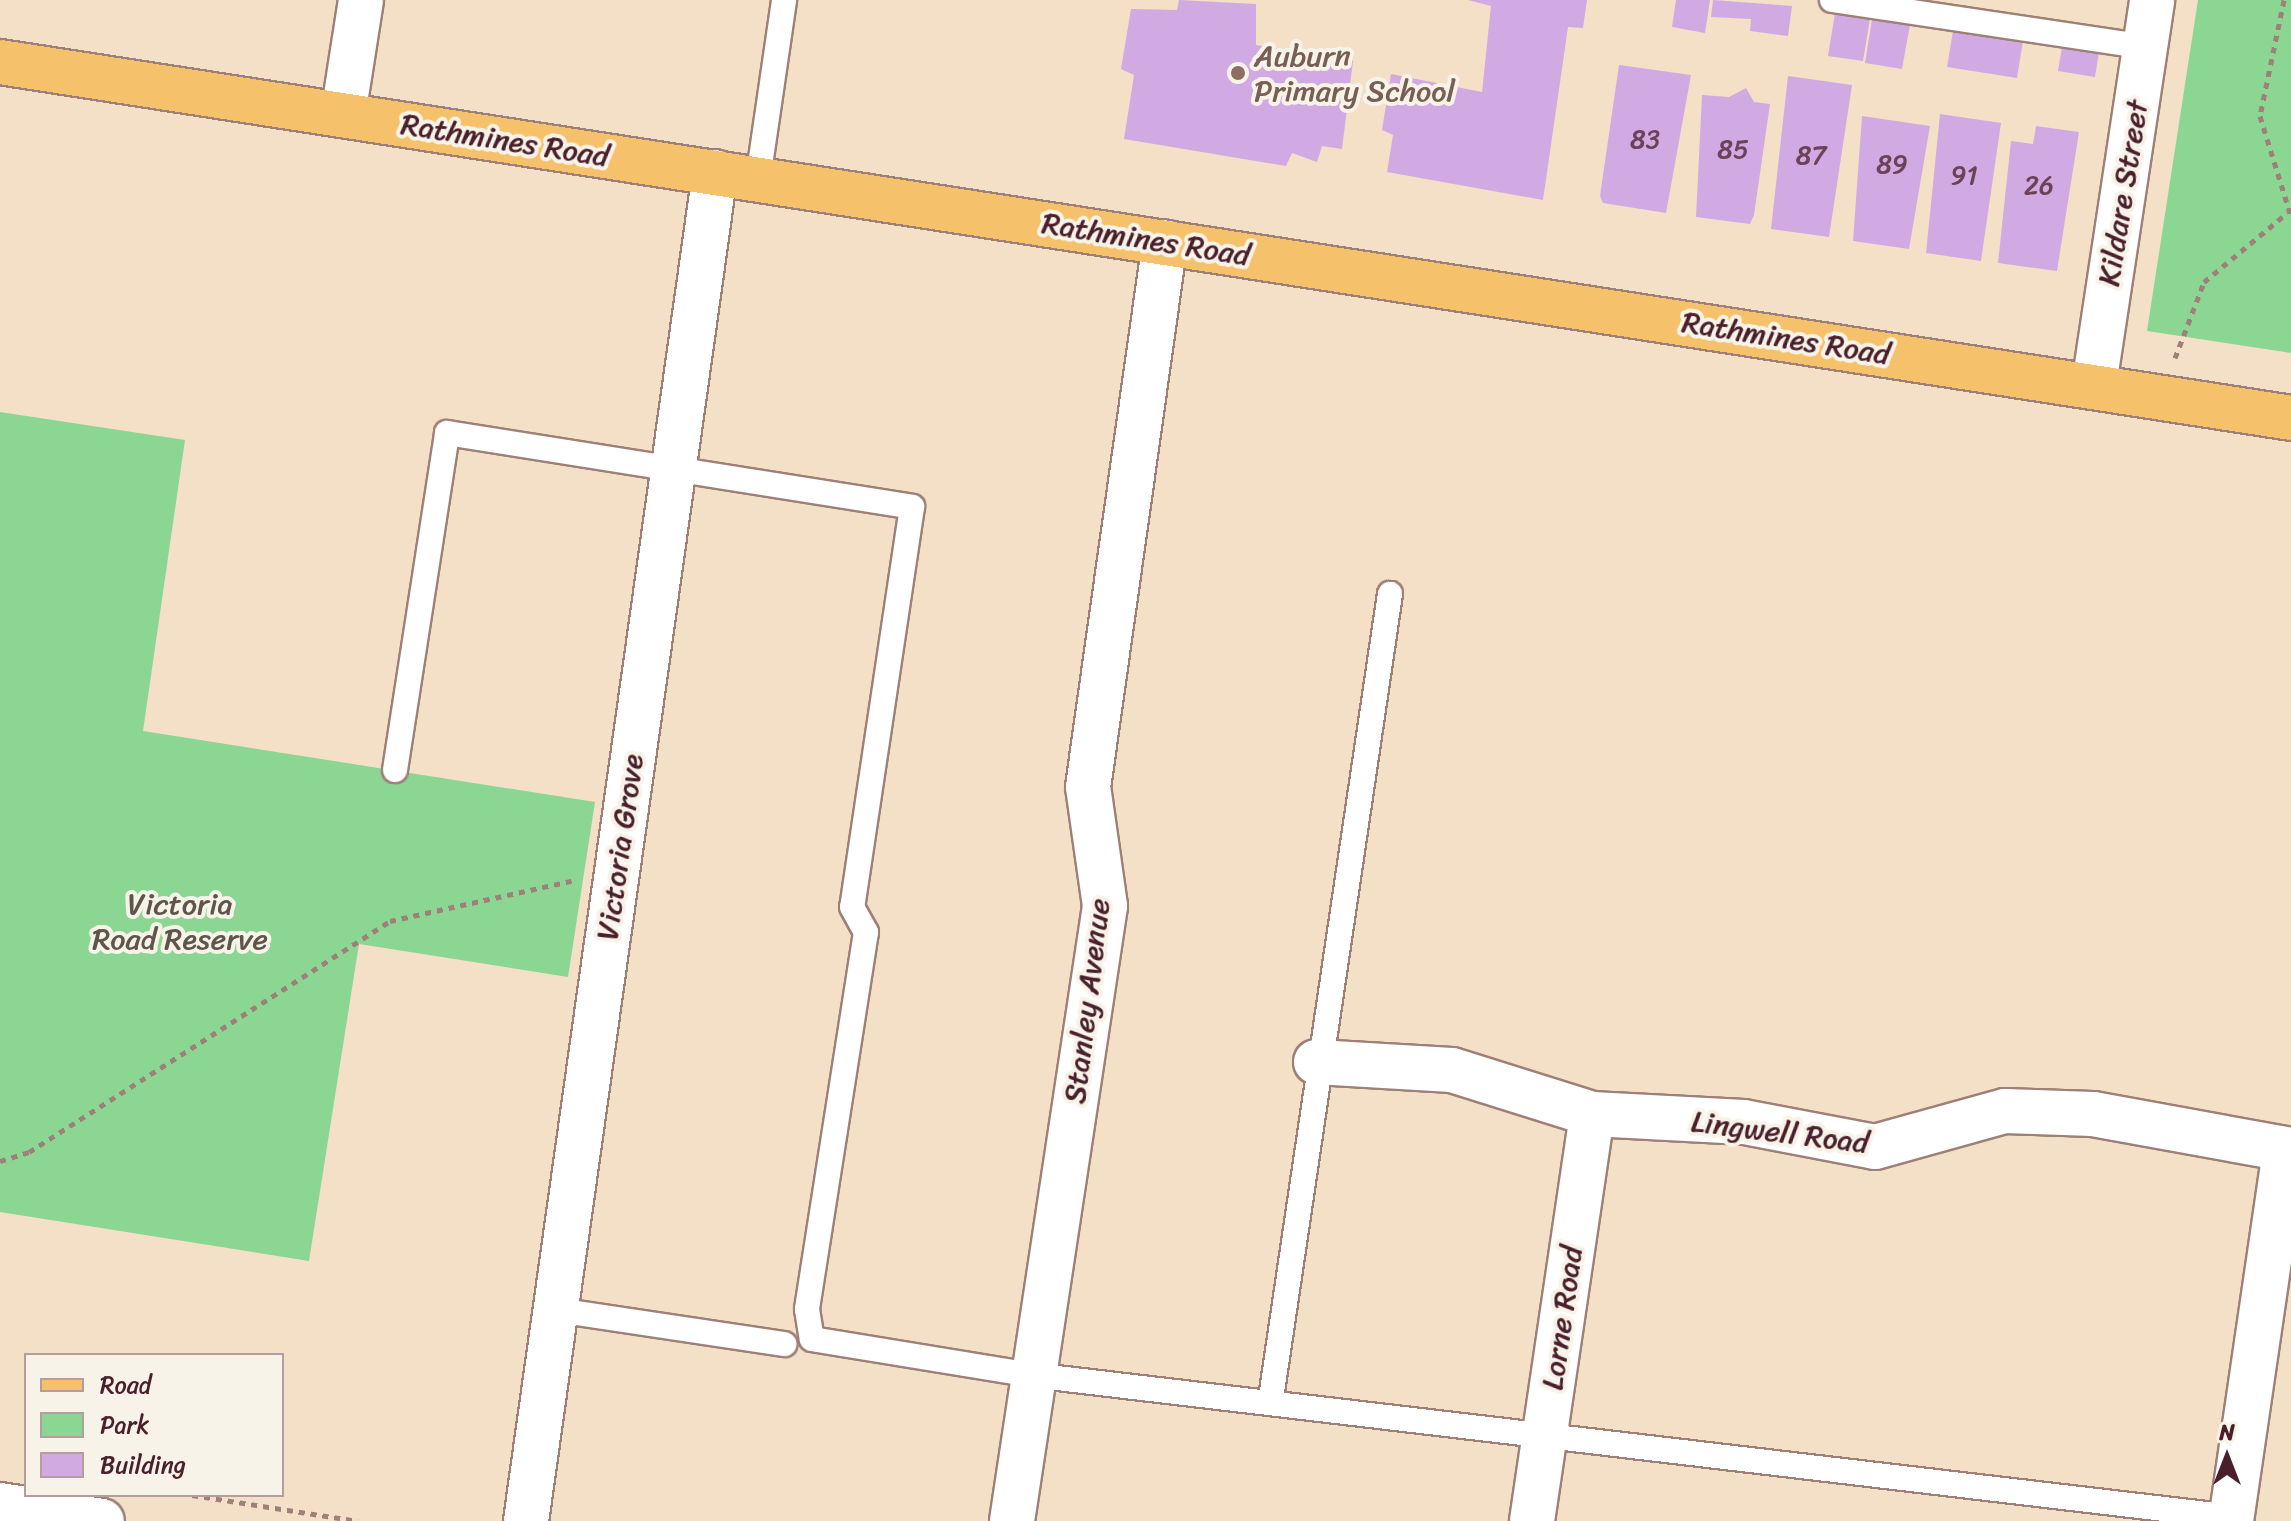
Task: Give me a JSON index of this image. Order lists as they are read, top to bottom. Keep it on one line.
{"streets":{"main road":["Rathmines Road"],"street":["Kildare Street","Victoria Grove","Stanley Avenue","Lingwell Road","Lorne Road"]},"crossings":[["Rathmines Road","Kildare Street"],["Rathmines Road","Victoria Grove"],["Rathmines Road","Stanley Avenue"],["Lingwell Road","Lorne Road"]],"parks":["Victoria Road Reserve"],"places":["Auburn Primary School"],"house_numbers":["83","85","87","89","91","26"],"legend":["Road","Park","Building"],"north":"top"}
